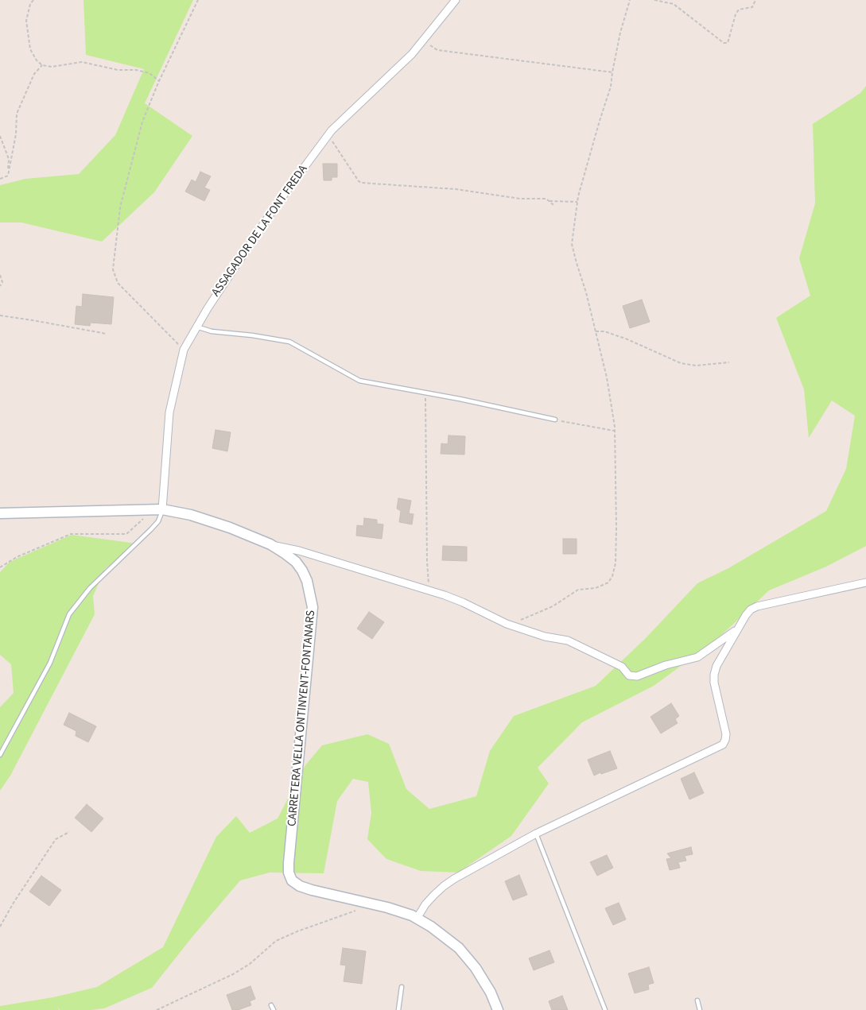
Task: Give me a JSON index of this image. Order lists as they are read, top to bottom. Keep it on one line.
{"streets":{"street":["ASSAGADOR DE LA FONT FREDA","CARRETERA VELLA ONTINYENT-FONTANARS"]},"crossings":[["ASSAGADOR DE LA FONT FREDA","CARRETERA VELLA ONTINYENT-FONTANARS"]]}
